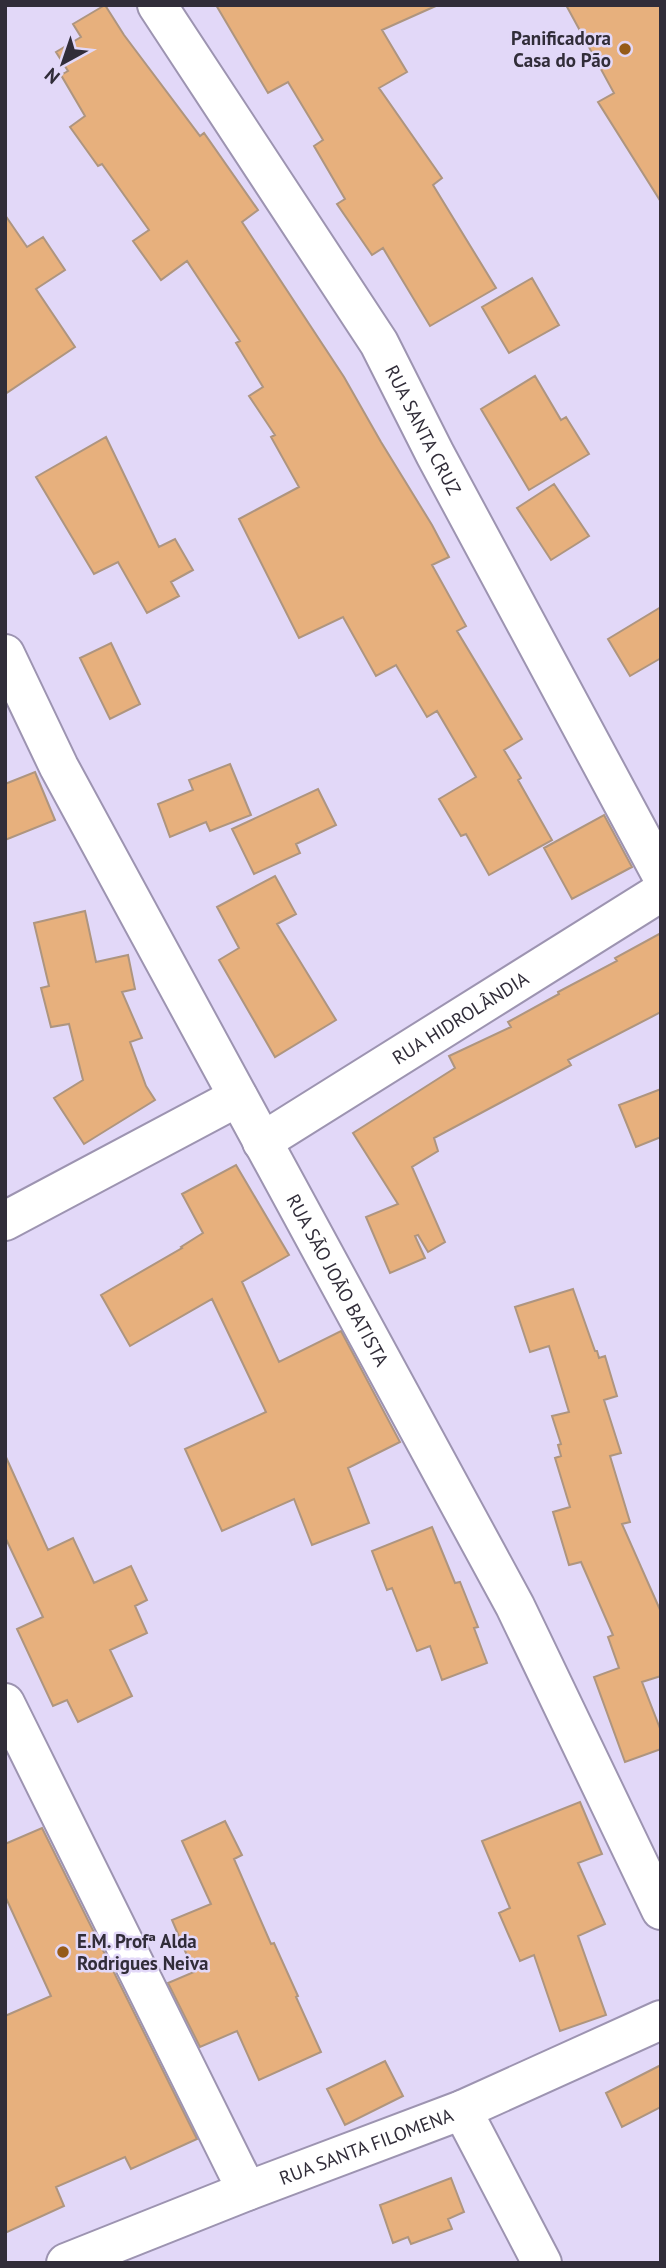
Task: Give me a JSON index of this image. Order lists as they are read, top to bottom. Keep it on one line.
{"streets":{"street":["RUA SANTA CRUZ","RUA HIDROLÂNDIA","RUA SÃO JOÃO BATISTA","RUA SANTA FILOMENA"]},"crossings":[["RUA HIDROLÂNDIA","RUA SÃO JOÃO BATISTA"]],"places":["Panificadora Casa do Pão","E.M. Profª Alda Rodrigues Neiva"],"north":"bottom left"}
